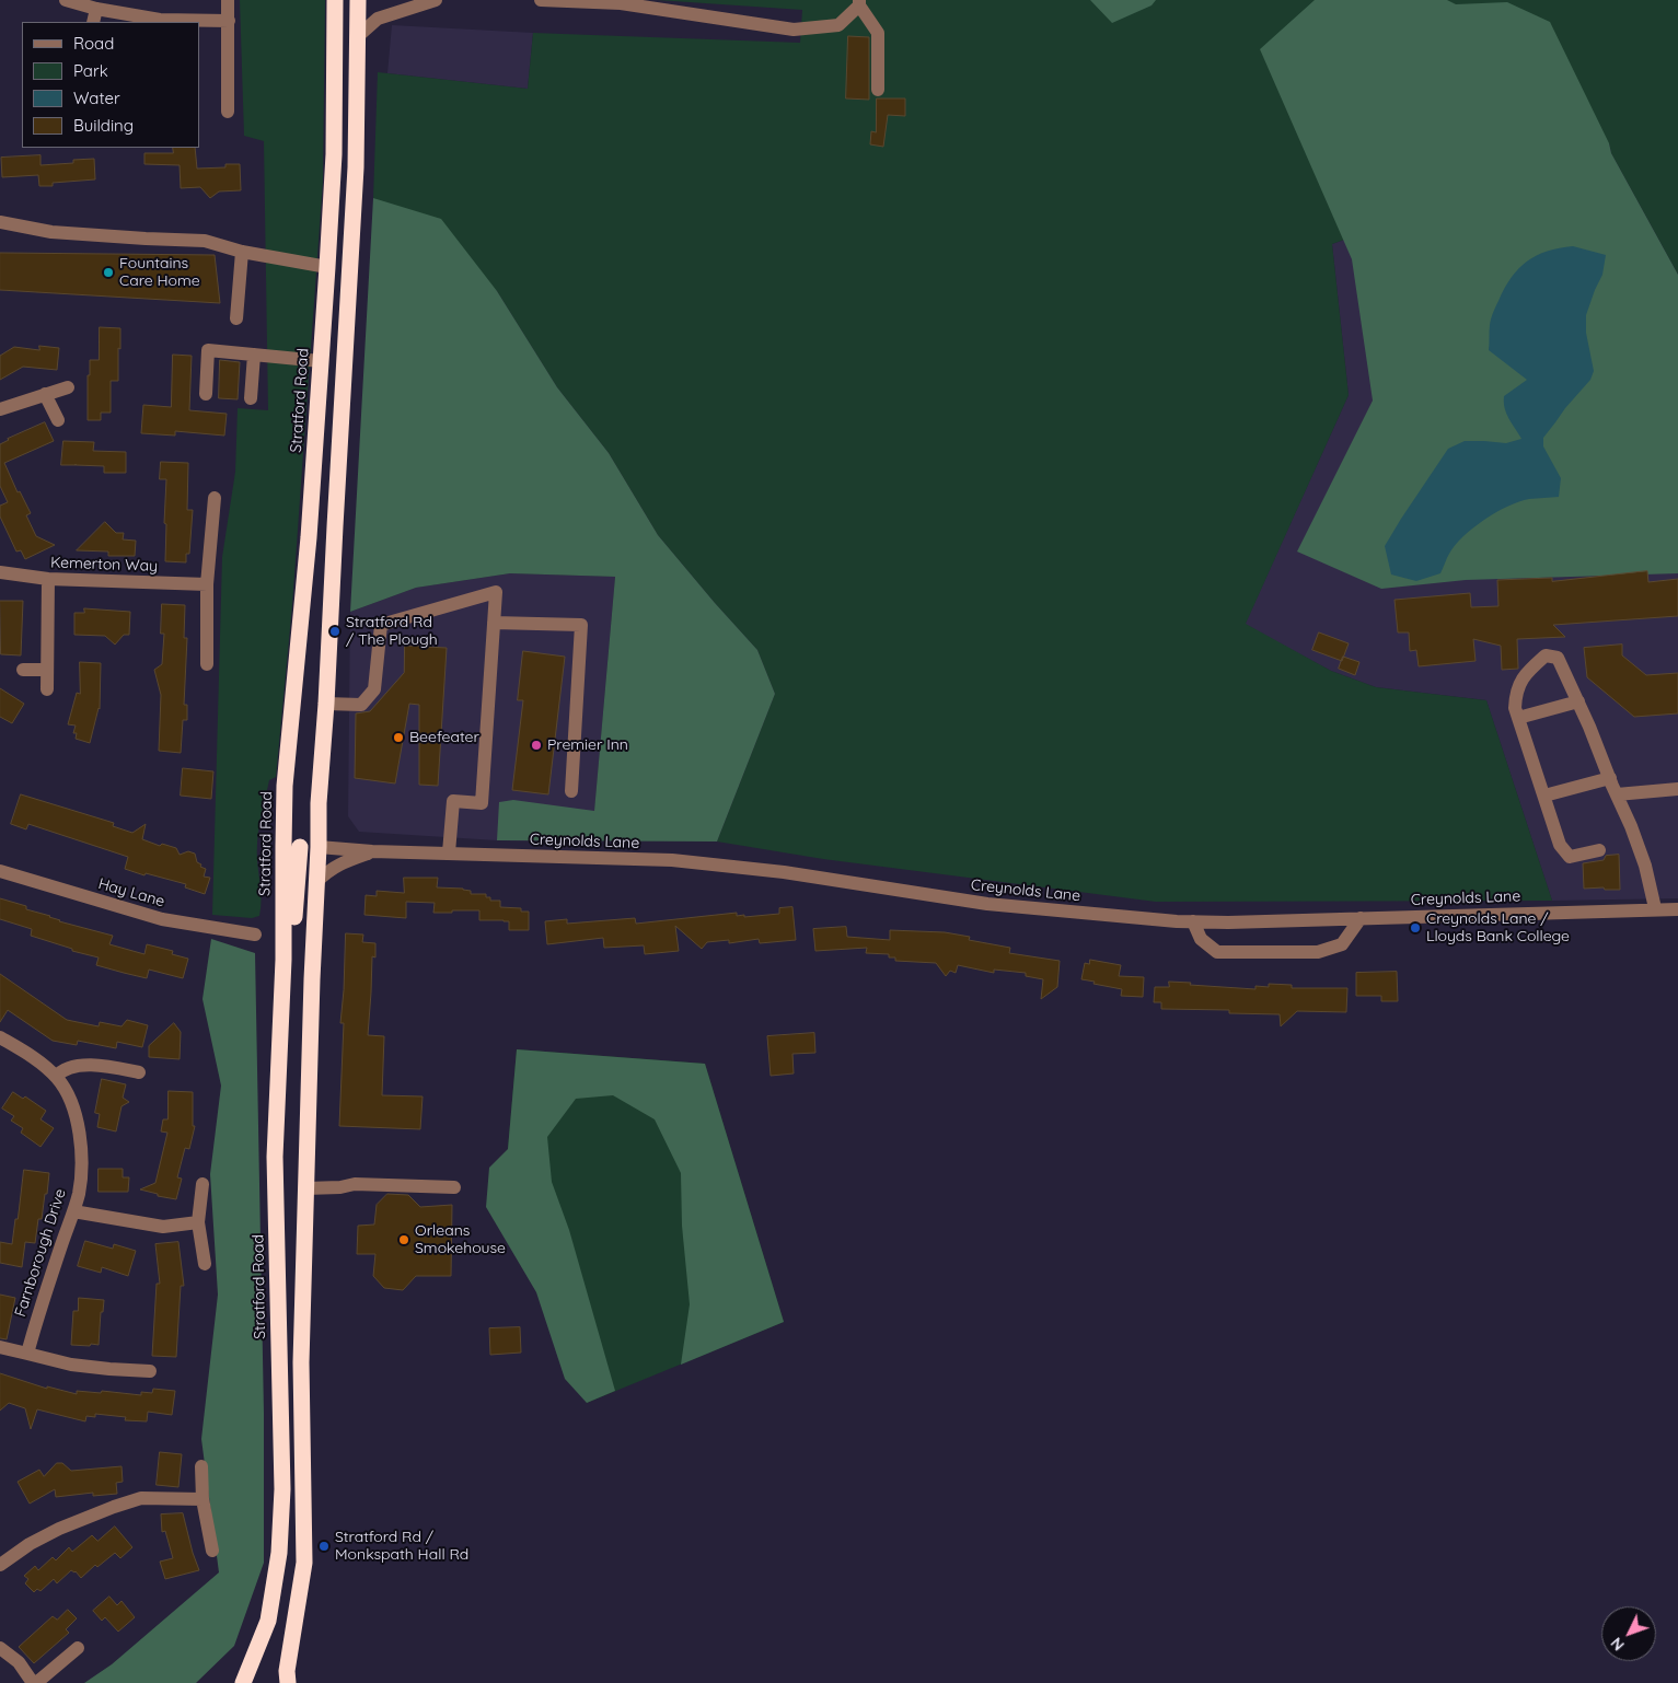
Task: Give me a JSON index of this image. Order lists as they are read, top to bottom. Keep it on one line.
{"streets":{"highway":["Stratford Road"],"street":["Kemerton Way","Creynolds Lane","Hay Lane","Farnborough Drive"]},"places":["Fountains Care Home","Stratford Rd / The Plough","Beefeater","Premier Inn","Creynolds Lane / Lloyds Bank College","Orleans Smokehouse","Stratford Rd / Monkspath Hall Rd"],"legend":["Road","Park","Water","Building"],"north":"bottom left"}
